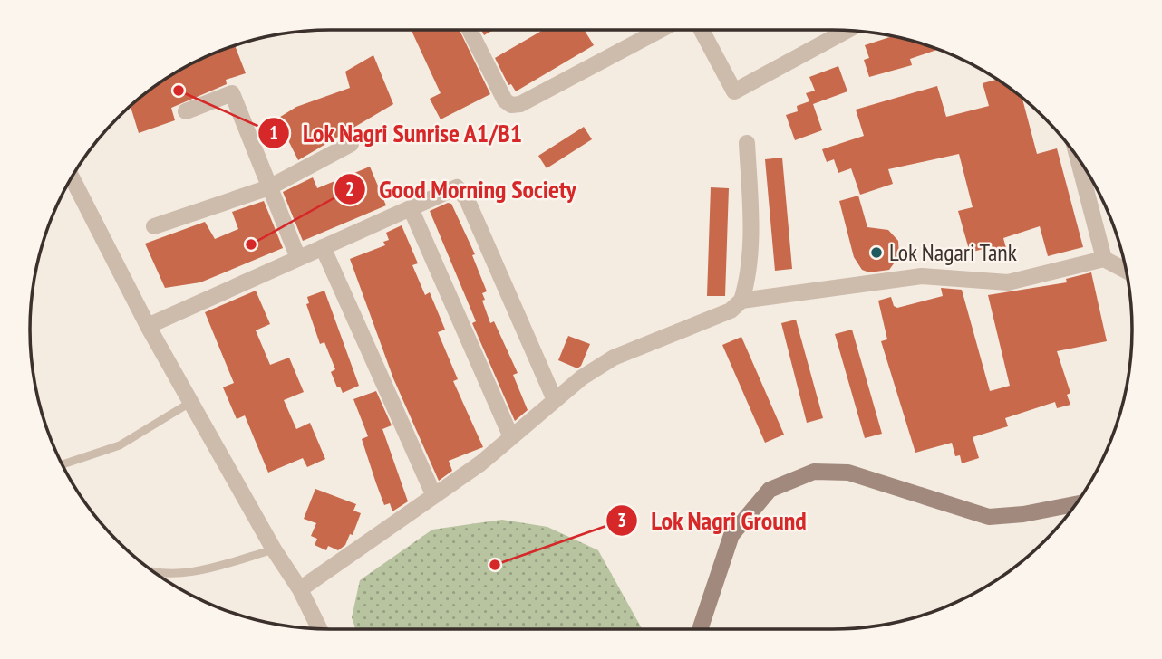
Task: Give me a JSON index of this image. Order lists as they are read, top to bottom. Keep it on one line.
{"places":["Lok Nagri Sunrise A1/B1","Good Morning Society","Lok Nagari Tank","Lok Nagri Ground"]}
